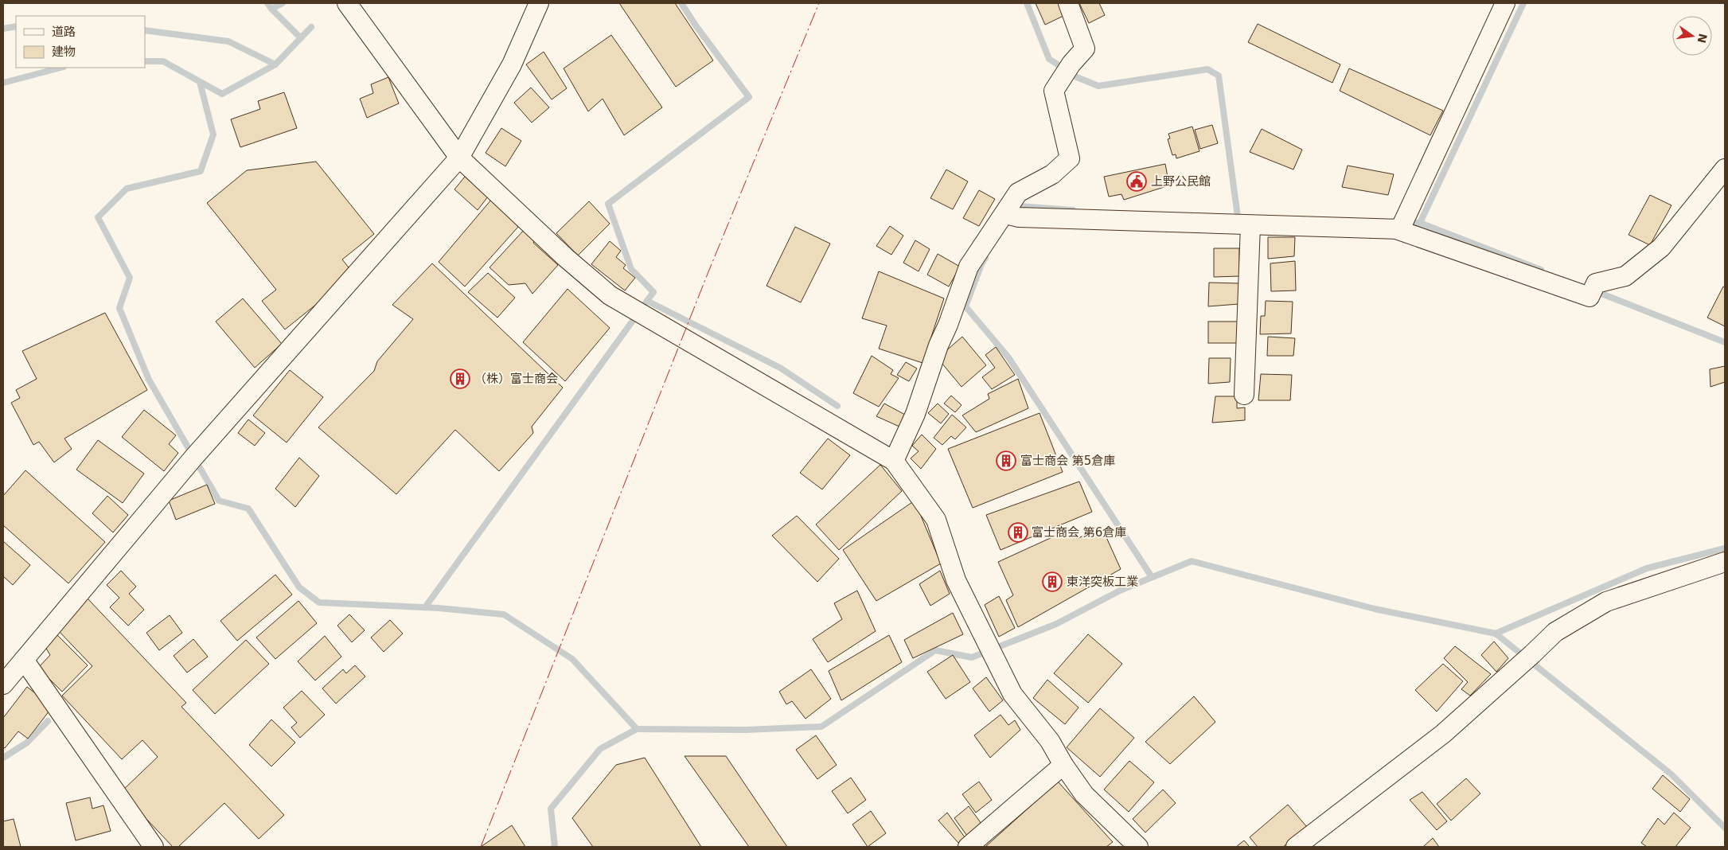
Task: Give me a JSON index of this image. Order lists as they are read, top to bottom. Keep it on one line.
{"places":{"public building":["上野公民館"],"building":["（株）富士商会","富士商会 第5倉庫","富士商会 第6倉庫","東洋突板工業"]},"legend":["道路","建物"],"north":"right"}
